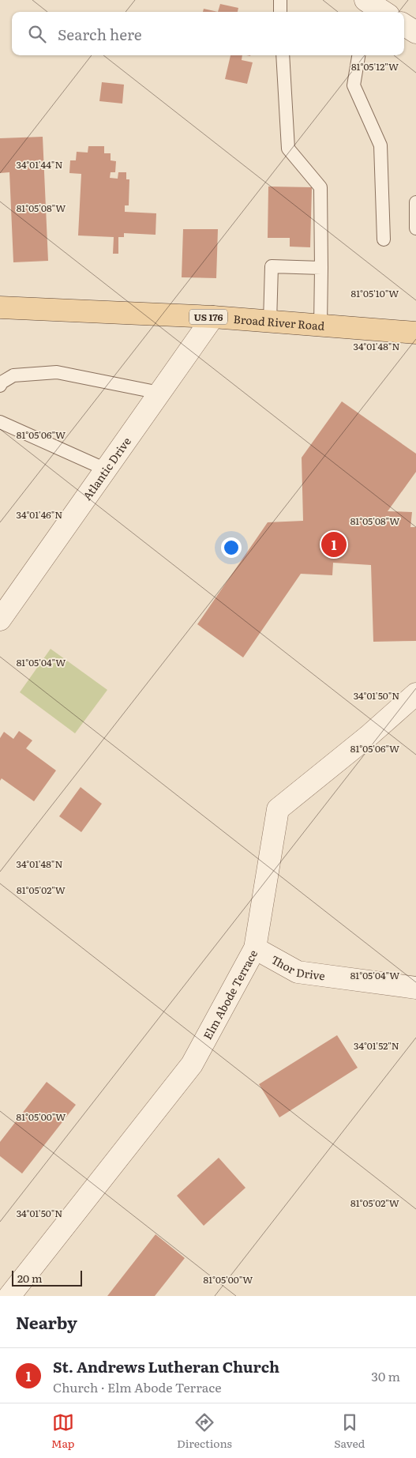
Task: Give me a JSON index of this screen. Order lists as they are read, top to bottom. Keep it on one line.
{"streets":{"main road":["US 176","Broad River Road"],"street":["Atlantic Drive","Thor Drive","Elm Abode Terrace"]},"crossings":[["Broad River Road","Atlantic Drive"],["Thor Drive","Elm Abode Terrace"]],"scale_bar":"20 m","page":{"search":"Search here","pins":"1","scale":"20 m","heading":"Nearby","list":[{"mark":"1","name":"St. Andrews Lutheran Church","note":"Church · Elm Abode Terrace","value":"30 m"}],"nav":["Map","Directions","Saved"]},"coordinates":["81°05'12\"W","34°01'44\"N","81°05'08\"W","81°05'10\"W","34°01'48\"N","81°05'06\"W","34°01'46\"N","81°05'04\"W","34°01'50\"N","81°05'02\"W","34°01'52\"N","81°05'00\"W"]}
